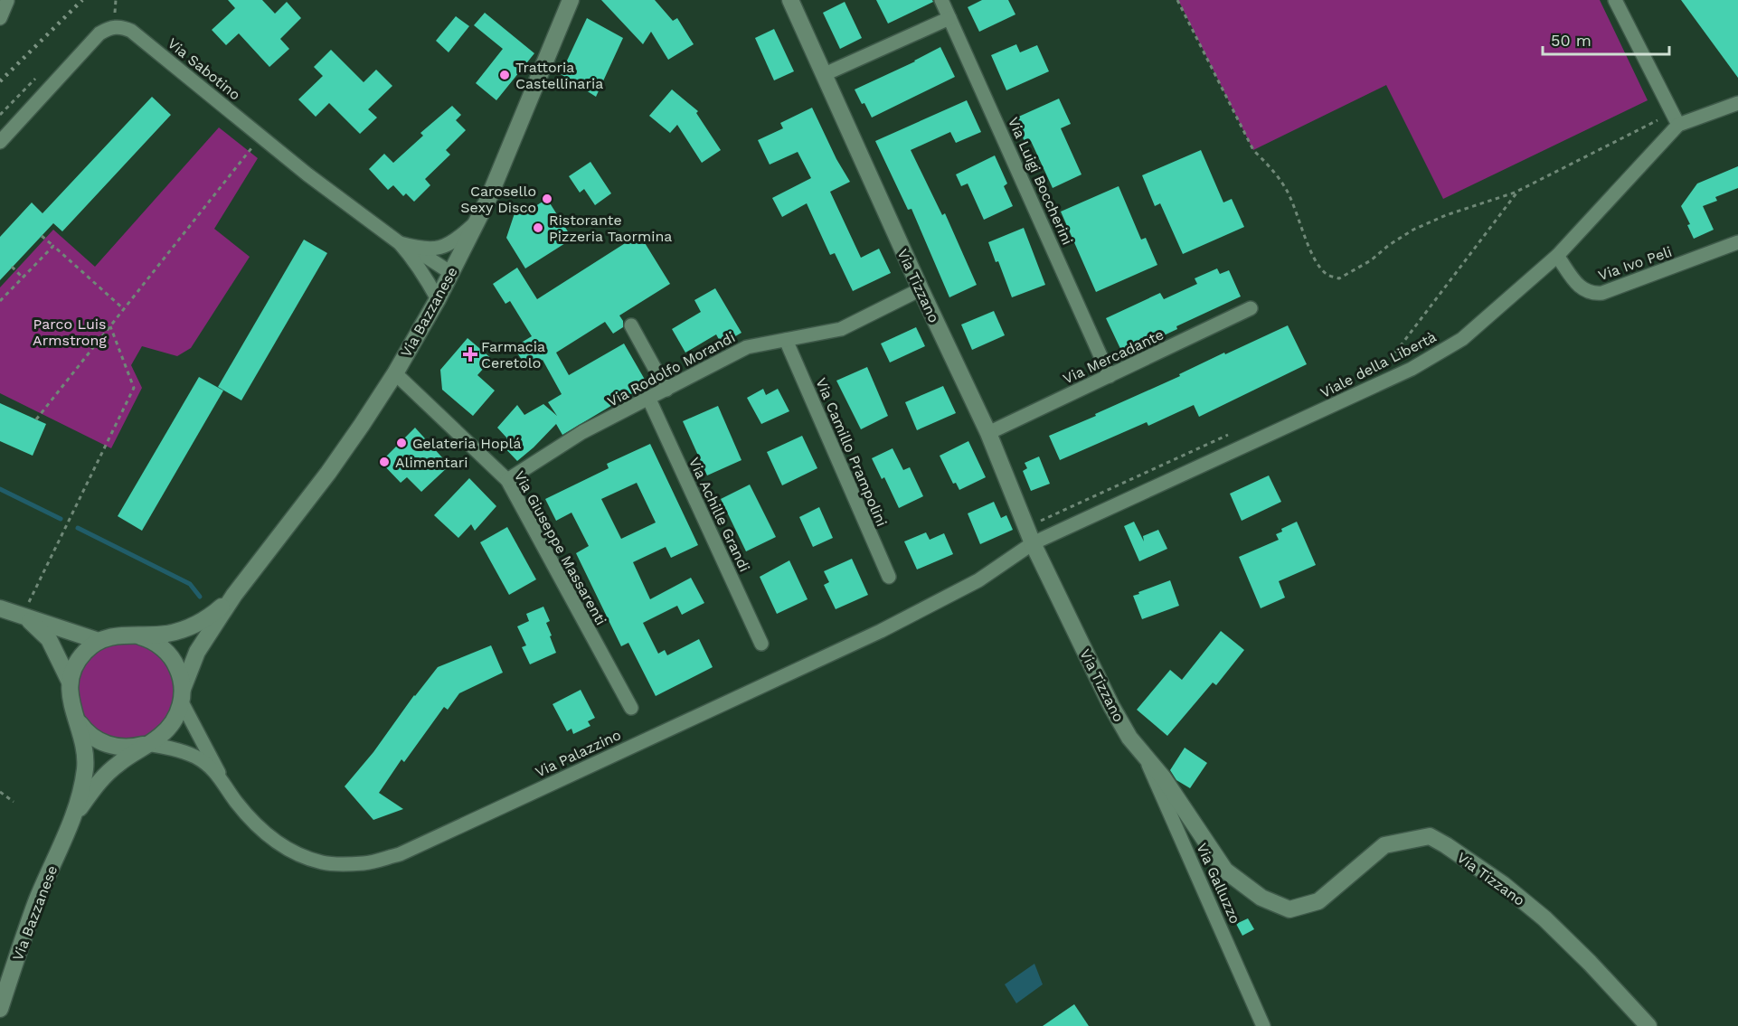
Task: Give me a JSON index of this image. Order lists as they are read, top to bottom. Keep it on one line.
{"streets":{"street":["Via Sabotino","Via Luigi Boccherini","Via Ivo Peli","Via Tizzano","Via Bazzanese","Via Mercadante","Viale della Libertà","Via Rodolfo Morandi","Via Camillo Prampolini","Via Achille Grandi","Via Giuseppe Massarenti","Via Palazzino","Via Galluzzo"]},"crossings":[["Via Luigi Boccherini","Via Mercadante"],["Via Ivo Peli","Viale della Libertà"],["Via Tizzano","Via Mercadante"],["Via Tizzano","Viale della Libertà"],["Via Tizzano","Via Rodolfo Morandi"],["Via Tizzano","Via Palazzino"],["Via Tizzano","Via Galluzzo"],["Via Bazzanese","Via Giuseppe Massarenti"],["Via Bazzanese","Via Palazzino"],["Viale della Libertà","Via Palazzino"],["Via Rodolfo Morandi","Via Camillo Prampolini"],["Via Rodolfo Morandi","Via Achille Grandi"],["Via Rodolfo Morandi","Via Giuseppe Massarenti"]],"parks":["Parco Luis Armstrong"],"places":{"other":["Trattoria Castellinaria","Carosello Sexy Disco","Ristorante Pizzeria Taormina","Gelateria Hoplá","Alimentari"],"health":["Farmacia Ceretolo"]},"scale_bar":"50 m"}
